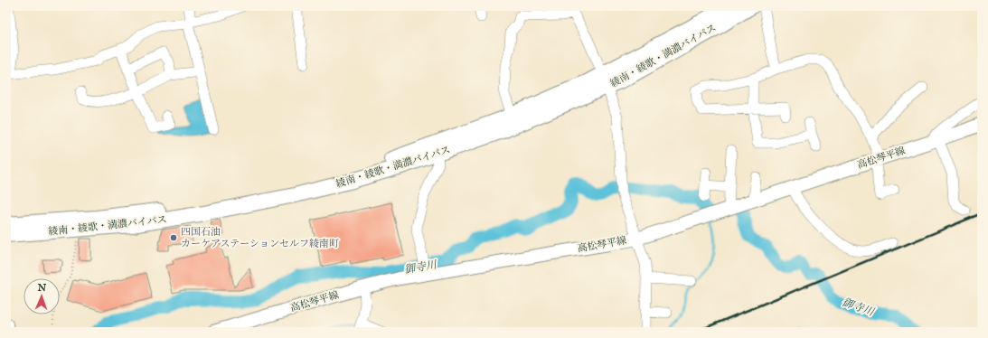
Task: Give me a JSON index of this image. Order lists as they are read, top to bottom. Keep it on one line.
{"streets":{"highway":["綾南・綾歌・満濃バイパス"],"main road":["高松琴平線"]},"water":["御寺川"],"places":["四国石油 カーケアステーションセルフ綾南町"],"north":"top"}
